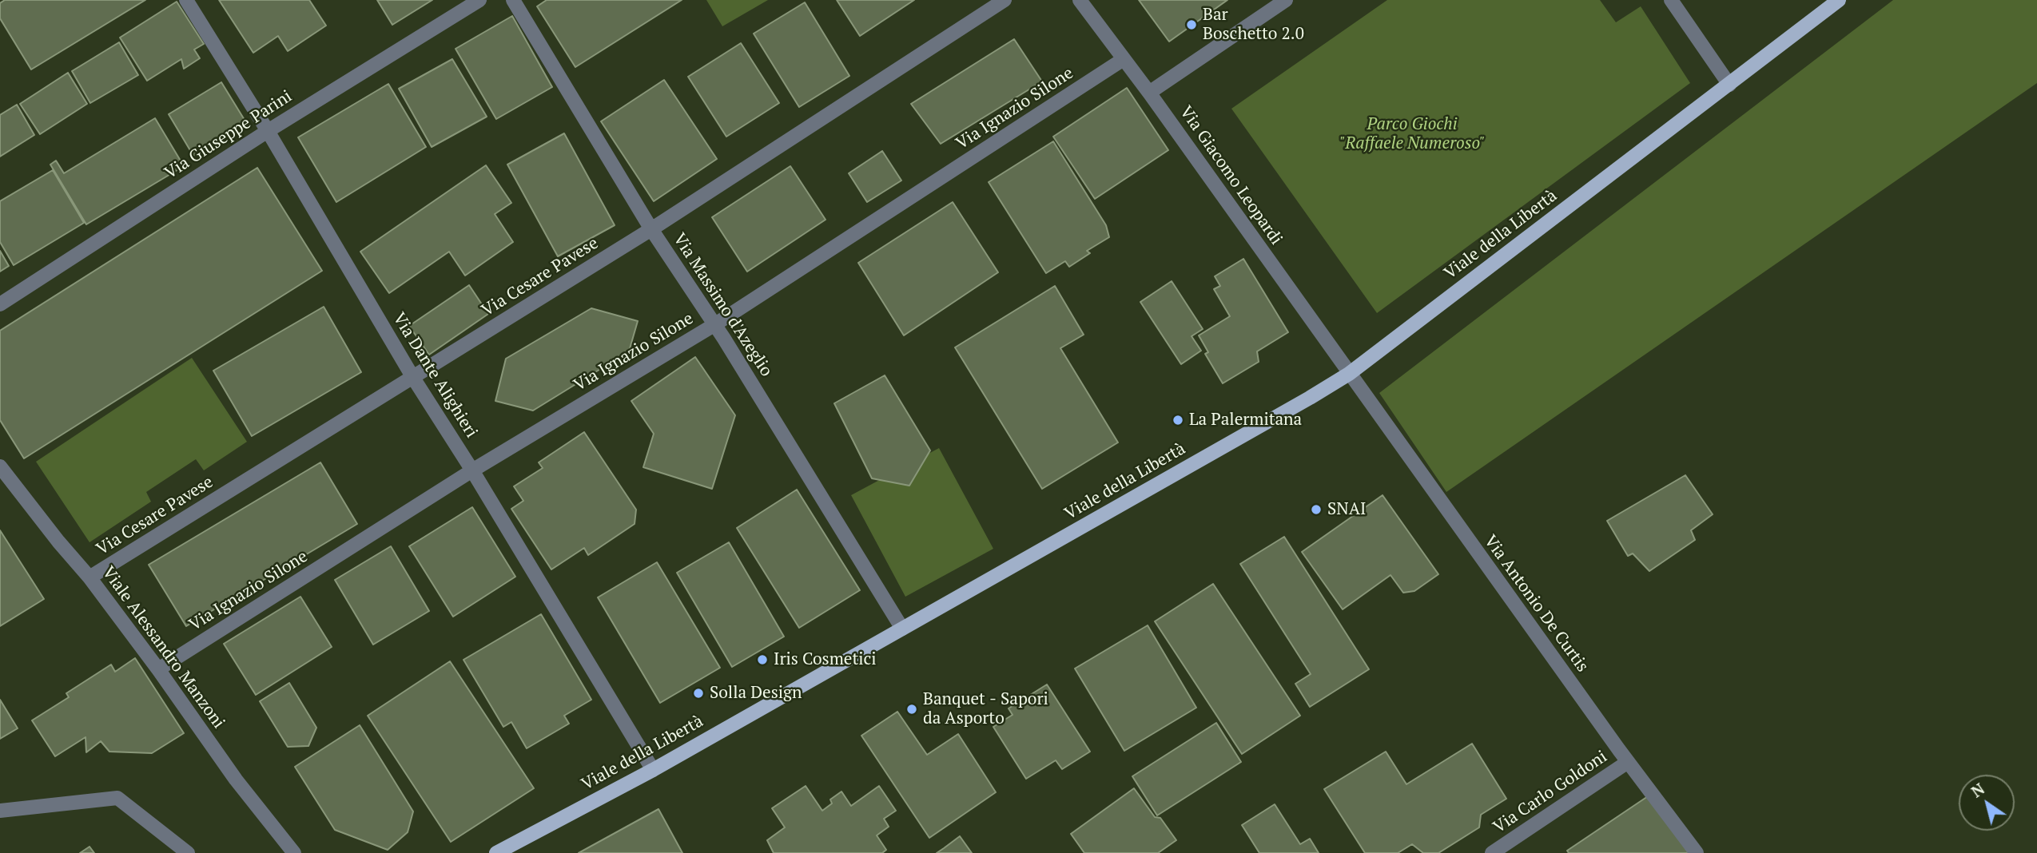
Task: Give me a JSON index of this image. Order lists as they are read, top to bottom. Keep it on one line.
{"streets":{"main road":["Viale della Libertà"],"street":["Via Ignazio Silone","Via Giuseppe Parini","Via Giacomo Leopardi","Via Cesare Pavese","Via Massimo d'Azeglio","Via Dante Alighieri","Via Antonio De Curtis","Viale Alessandro Manzoni","Via Carlo Goldoni"]},"crossings":[["Via Ignazio Silone","Via Giacomo Leopardi"],["Via Ignazio Silone","Via Massimo d'Azeglio"],["Via Ignazio Silone","Via Dante Alighieri"],["Via Ignazio Silone","Viale Alessandro Manzoni"],["Via Giuseppe Parini","Via Dante Alighieri"],["Via Giacomo Leopardi","Viale della Libertà"],["Via Giacomo Leopardi","Via Antonio De Curtis"],["Viale della Libertà","Via Massimo d'Azeglio"],["Viale della Libertà","Via Dante Alighieri"],["Viale della Libertà","Via Antonio De Curtis"],["Via Cesare Pavese","Via Massimo d'Azeglio"],["Via Cesare Pavese","Via Dante Alighieri"],["Via Cesare Pavese","Viale Alessandro Manzoni"],["Via Antonio De Curtis","Via Carlo Goldoni"]],"parks":["Parco Giochi \"Raffaele Numeroso\""],"places":["Bar Boschetto 2.0","La Palermitana","SNAI","Iris Cosmetici","Solla Design","Banquet - Sapori da Asporto"],"north":"top left"}
